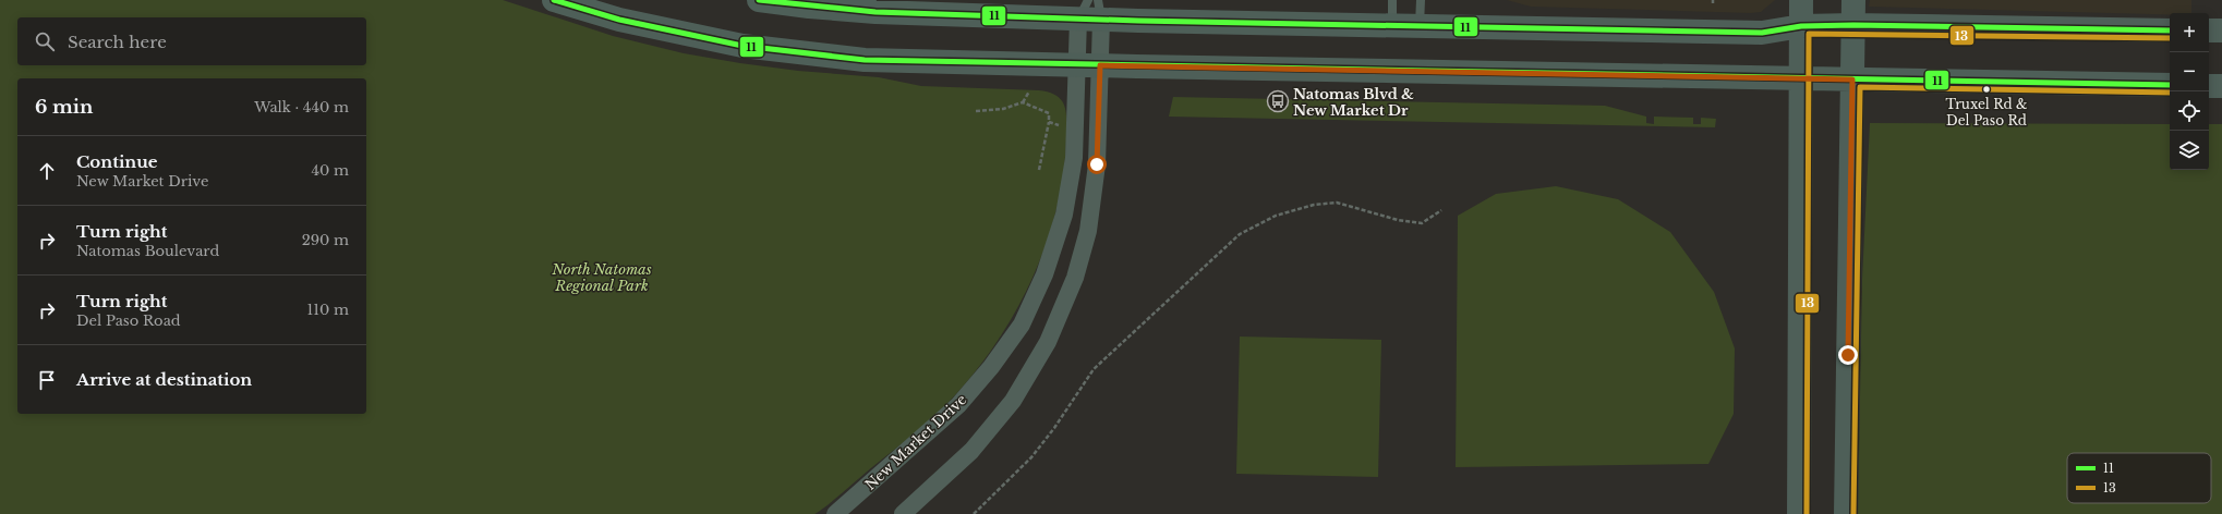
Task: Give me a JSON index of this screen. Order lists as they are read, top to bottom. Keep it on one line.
{"streets":{"street":["New Market Drive"]},"parks":["North Natomas Regional Park"],"places":{"other":["Truxel Rd & Del Paso Rd"],"bus stop":["Natomas Blvd & New Market Dr"]},"lines":["transit line 11","transit line 13"],"legend":["11","13"],"page":{"map_buttons":["+","−"],"search":"Search here","heading":["6 min","Walk · 440 m"],"list":[["Continue","New Market Drive","40 m"],["Turn right","Natomas Boulevard","290 m"],["Turn right","Del Paso Road","110 m"],"Arrive at destination"]}}
